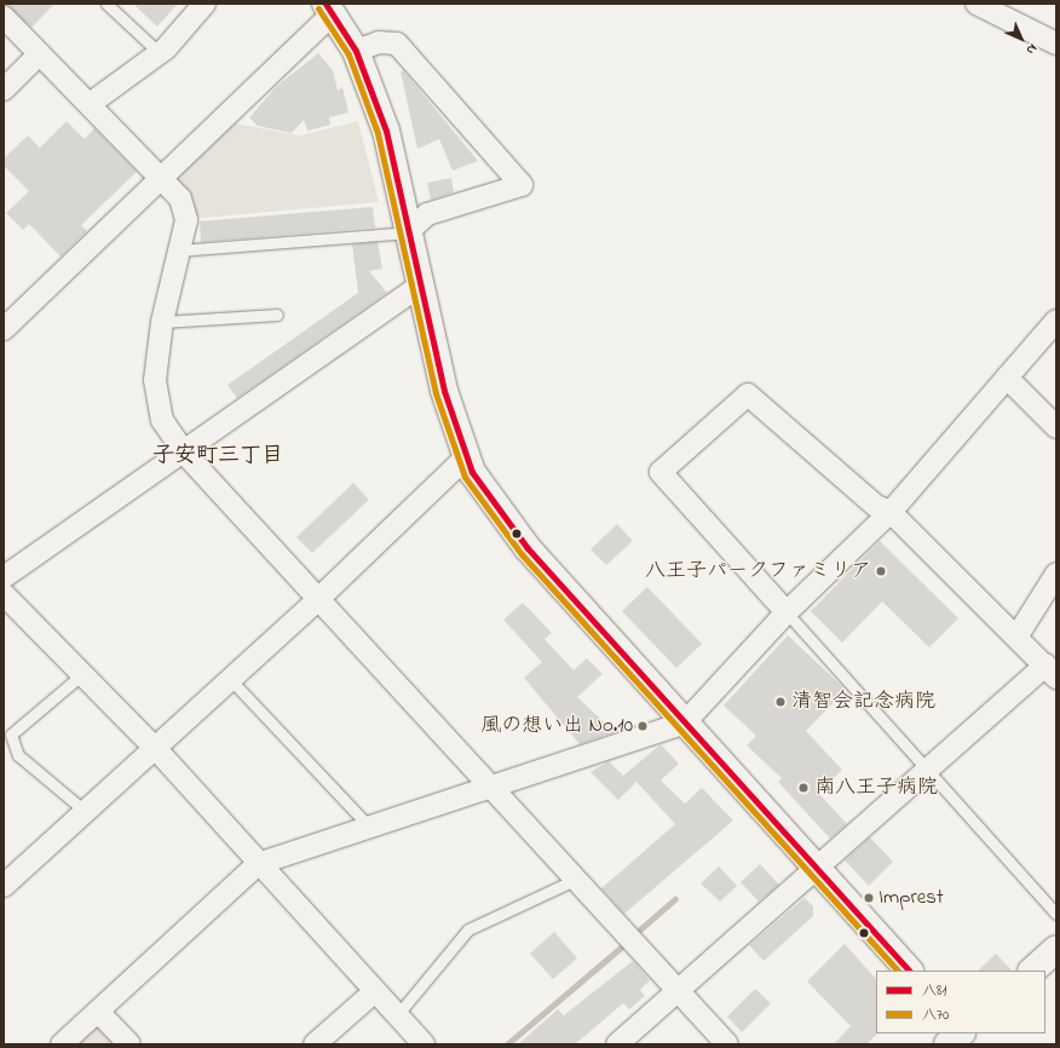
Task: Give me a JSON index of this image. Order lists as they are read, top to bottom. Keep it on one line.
{"districts":["子安町三丁目"],"places":["八王子パークファミリア","清智会記念病院","風の想い出 No.10","南八王子病院","Imprest"],"lines":["transit line 八81","transit line 八70"],"legend":["八81","八70"],"north":"bottom right"}
